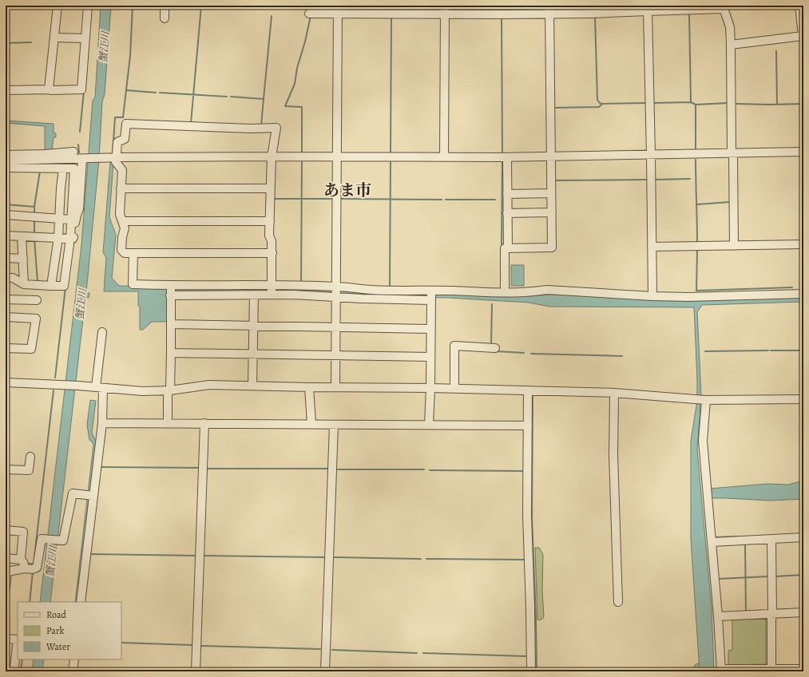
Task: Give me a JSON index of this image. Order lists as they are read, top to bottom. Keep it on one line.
{"districts":["あま市"],"water":["蟹江川"],"legend":["Road","Park","Water"]}
